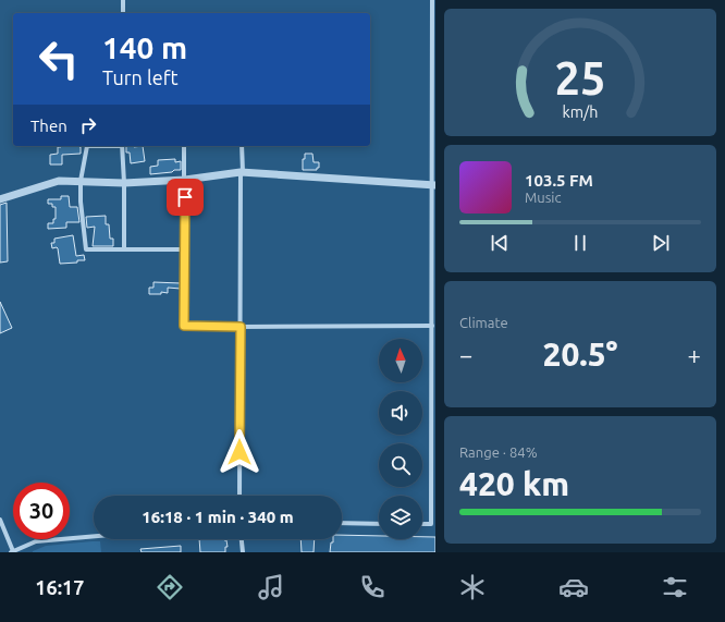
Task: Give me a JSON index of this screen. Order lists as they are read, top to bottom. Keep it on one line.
{"north":"top","page":{"turn":["140 m","Turn left"],"then":"Then","song":["103.5 FM","Music"],"tile":["Climate",["Range · 84%","420 km"]],"heat":["−","20.5°","+"],"limit":"30","trip":"16:18 · 1 min · 340 m","tabs":"16:17","gauge":["25","km/h"]}}
